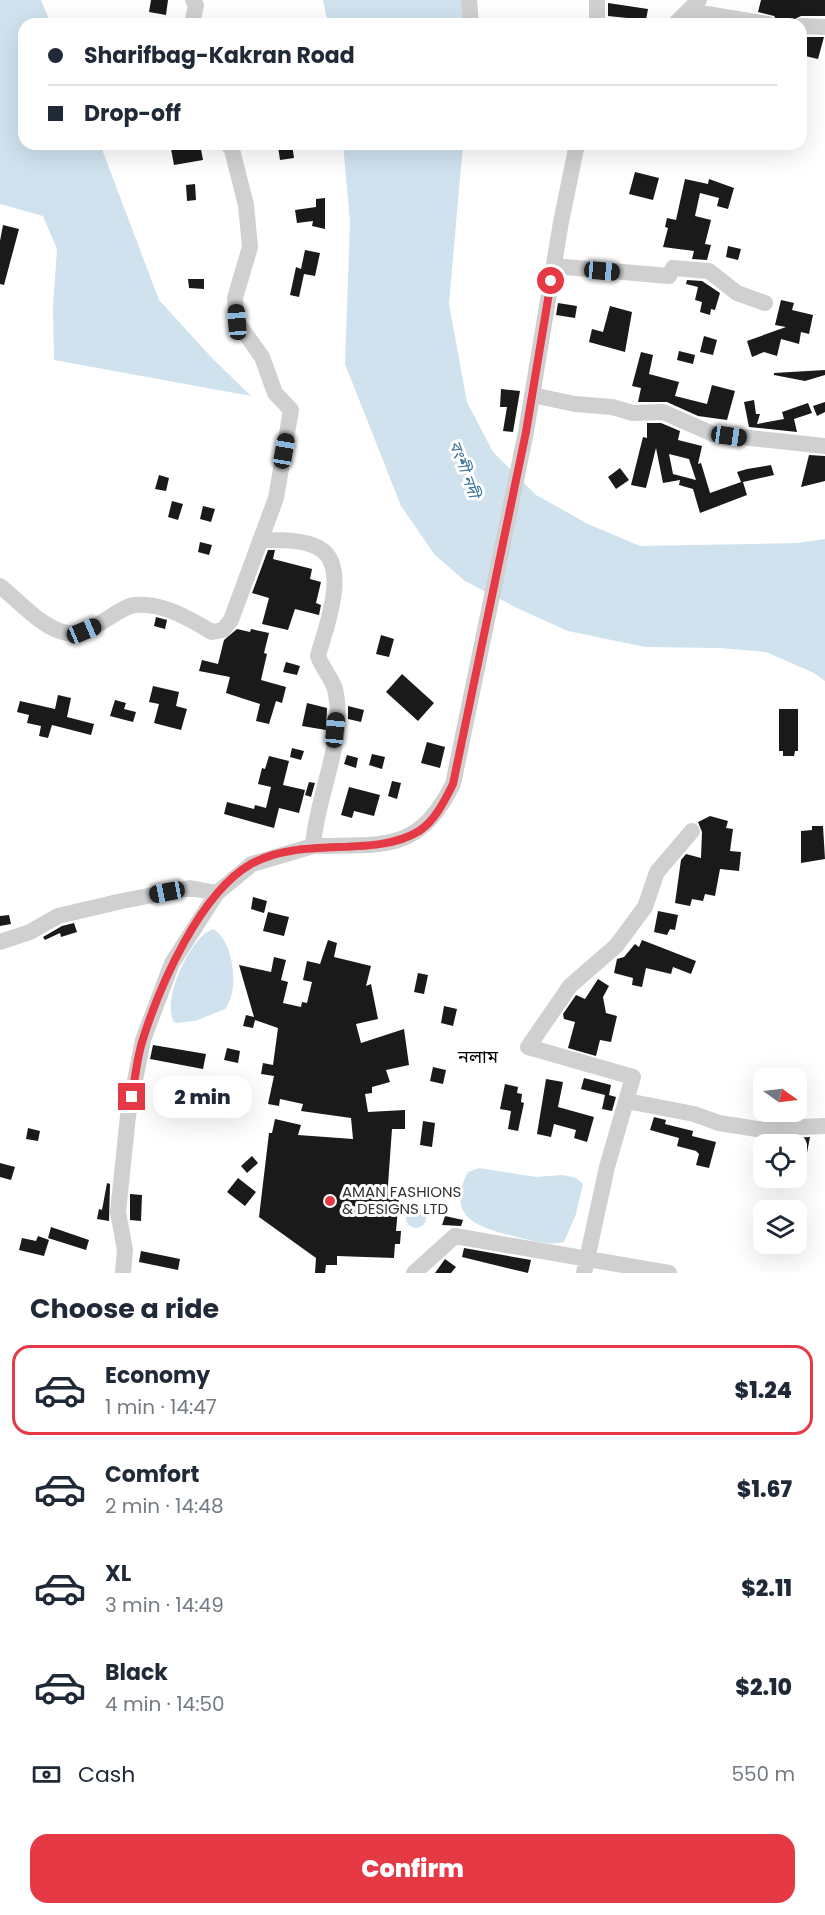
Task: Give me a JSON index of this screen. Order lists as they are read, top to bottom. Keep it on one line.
{"districts":["নলাম"],"water":["বংশী নদী"],"places":["AMAN FASHIONS & DESIGNS LTD"],"north":"right","page":{"banner":["Sharifbag-Kakran Road","Drop-off"],"bubble":"2 min","heading":"Choose a ride","list":[{"name":"Economy","note":"1 min · 14:47","value":"$1.24"},{"name":"Comfort","note":"2 min · 14:48","value":"$1.67"},{"name":"XL","note":"3 min · 14:49","value":"$2.11"},{"name":"Black","note":"4 min · 14:50","value":"$2.10"}],"pay":["Cash","550 m"],"buttons":"Confirm"}}
